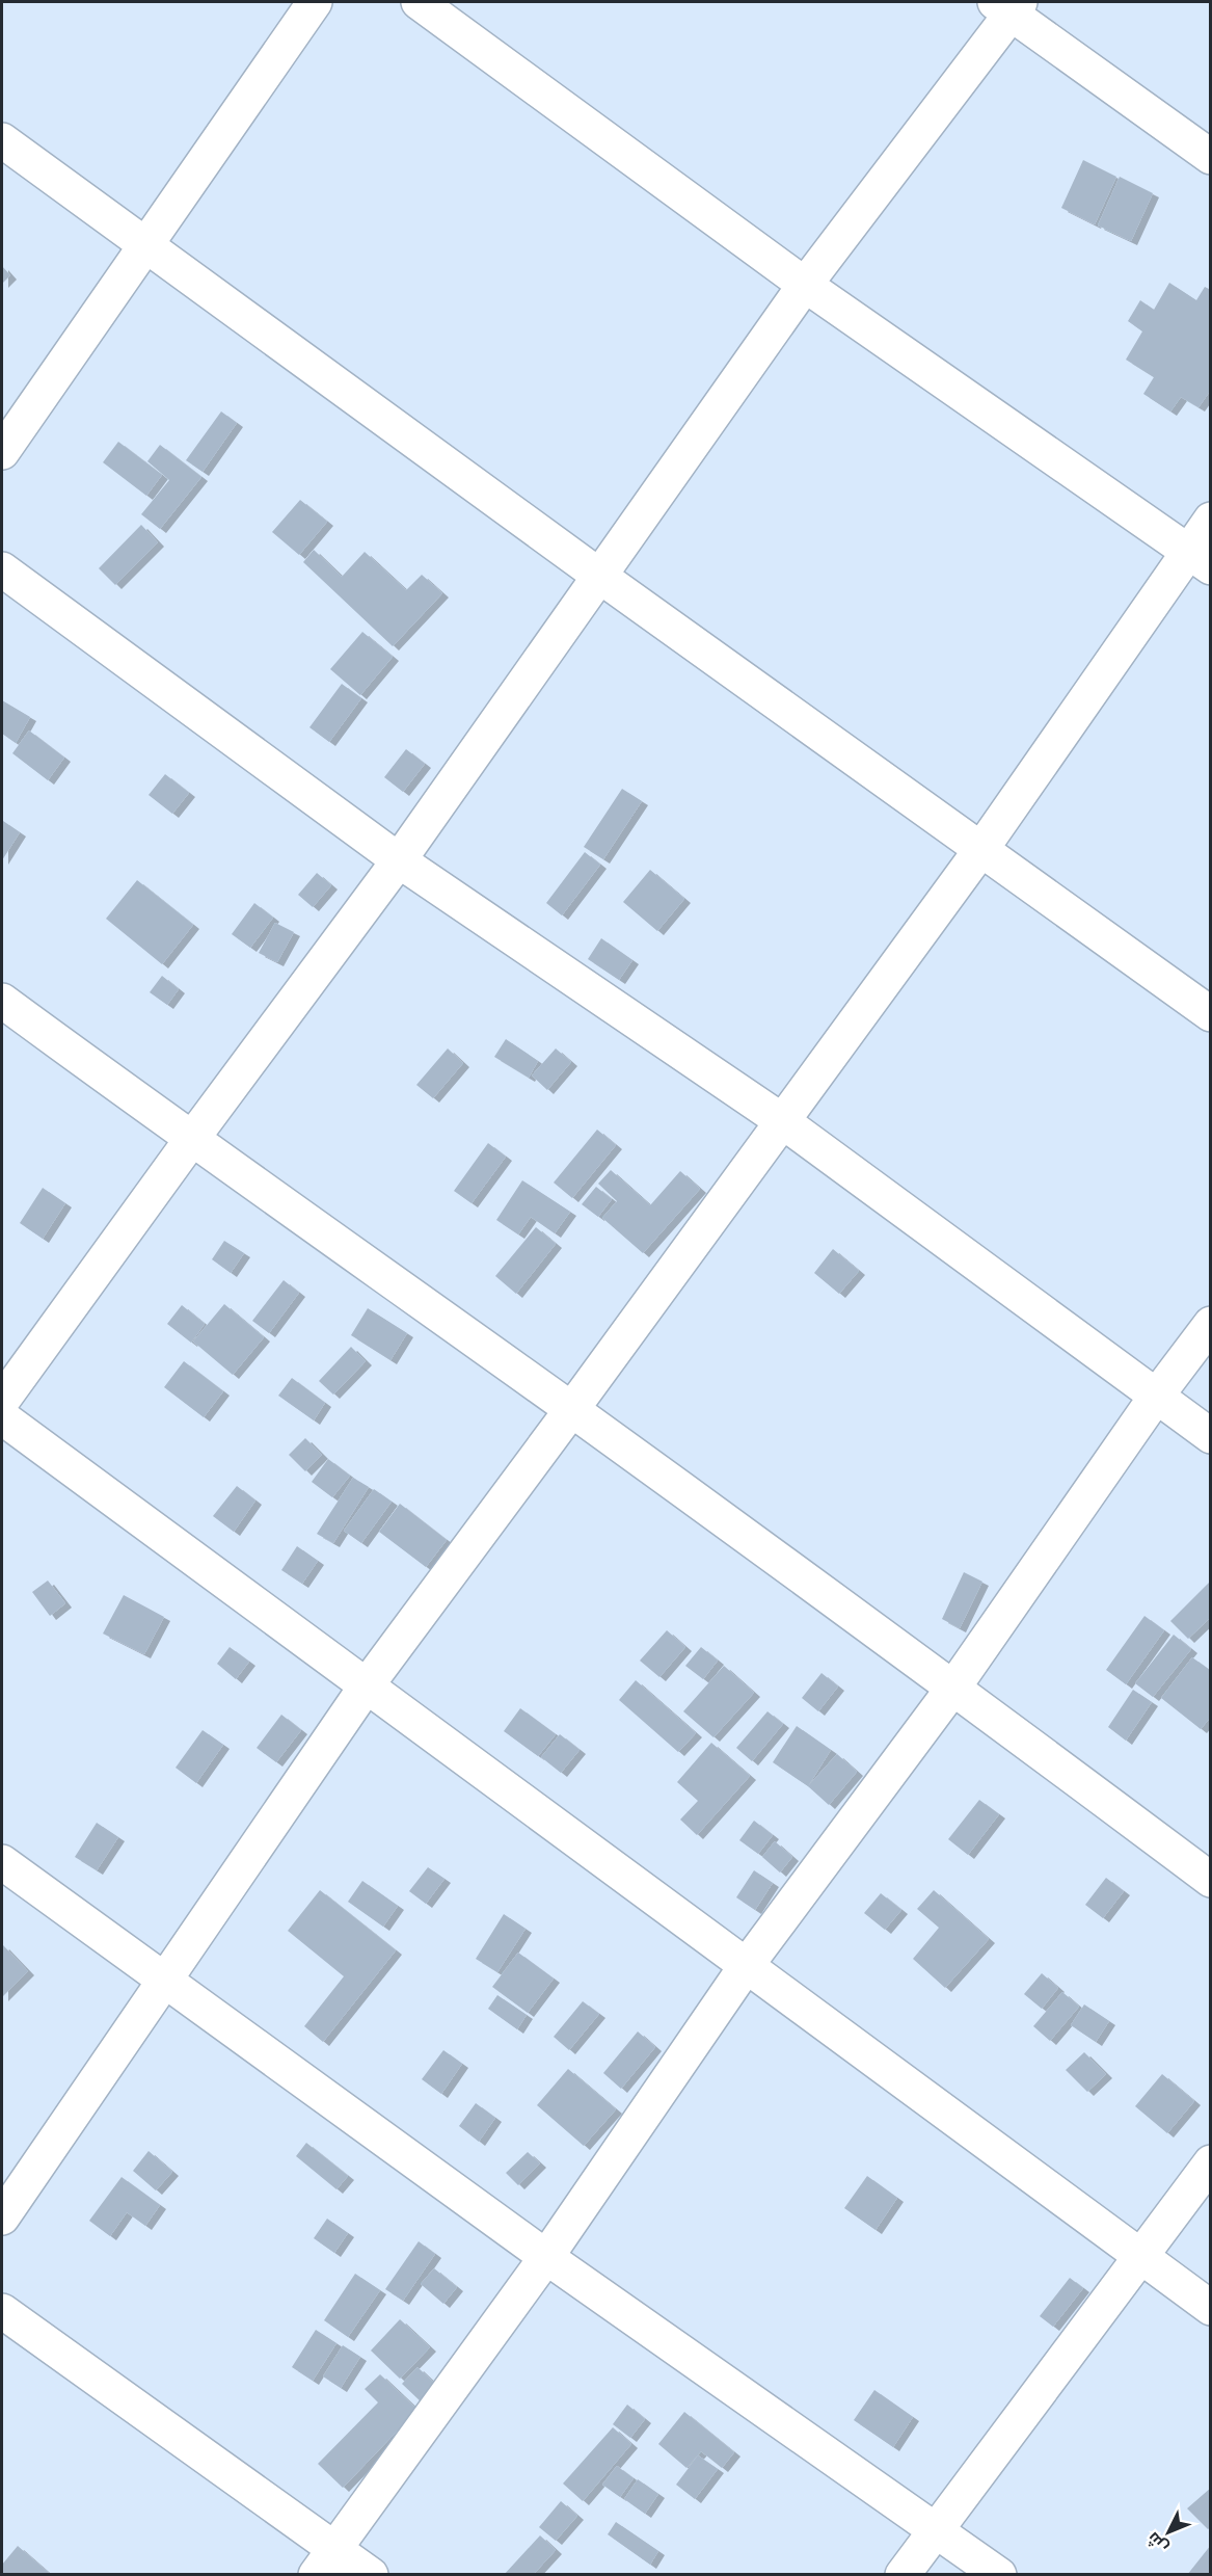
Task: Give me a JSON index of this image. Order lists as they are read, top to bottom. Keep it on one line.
{"north":"bottom left"}
